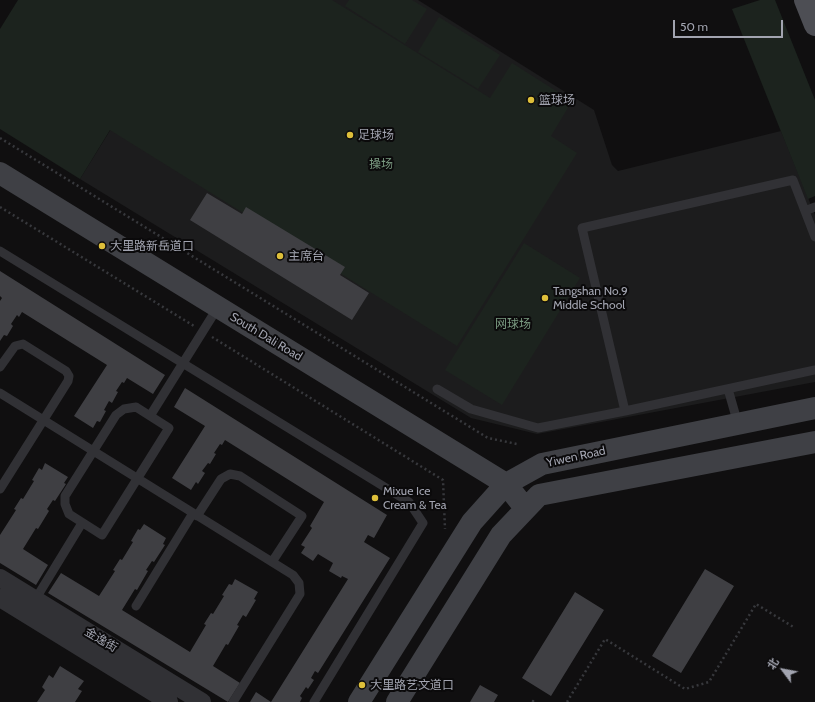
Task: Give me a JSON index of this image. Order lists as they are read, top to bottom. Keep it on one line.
{"streets":{"main road":["South Dali Road","Yiwen Road"],"street":["金逸街"]},"crossings":[["South Dali Road","Yiwen Road"]],"parks":["操场","网球场"],"places":["篮球场","足球场","大里路新岳道口","主席台","Tangshan No.9 Middle School","Mixue Ice Cream & Tea","大里路艺文道口"],"scale_bar":"50 m","north":"top left"}
